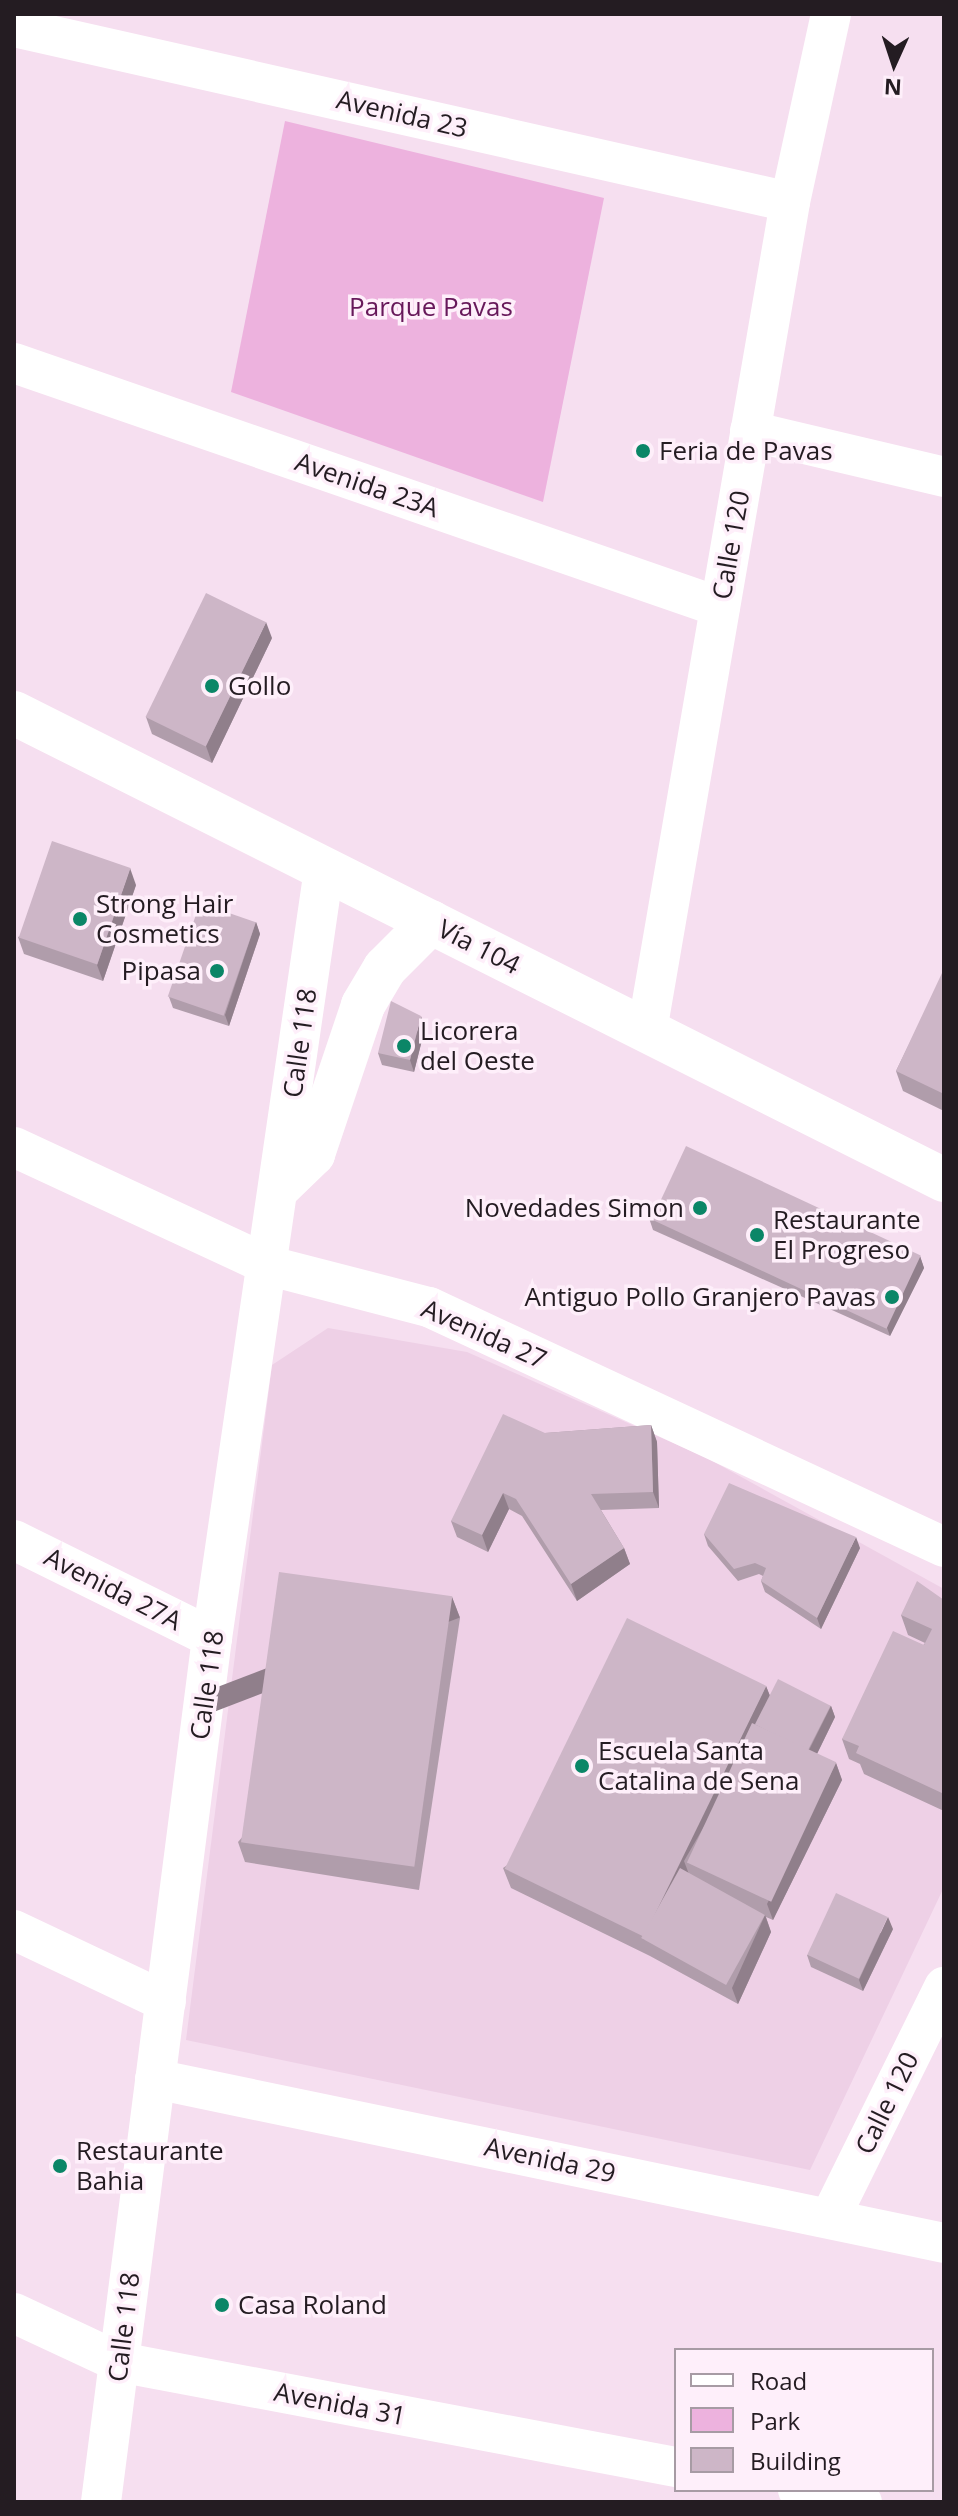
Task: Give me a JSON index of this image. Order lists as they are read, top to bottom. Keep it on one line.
{"streets":{"main road":["Vía 104"],"street":["Avenida 23","Avenida 23A","Calle 120","Calle 118","Avenida 27","Avenida 27A","Avenida 29","Avenida 31"]},"crossings":[["Avenida 23","Calle 120"],["Avenida 23A","Calle 120"],["Calle 120","Vía 104"],["Calle 120","Avenida 29"],["Vía 104","Calle 118"],["Calle 118","Avenida 27"],["Calle 118","Avenida 27A"],["Calle 118","Avenida 29"],["Calle 118","Avenida 31"]],"parks":["Parque Pavas"],"places":["Feria de Pavas","Gollo","Strong Hair Cosmetics","Pipasa","Licorera del Oeste","Novedades Simon","Restaurante El Progreso","Antiguo Pollo Granjero Pavas","Escuela Santa Catalina de Sena","Restaurante Bahia","Casa Roland"],"legend":["Road","Park","Building"],"north":"bottom"}
